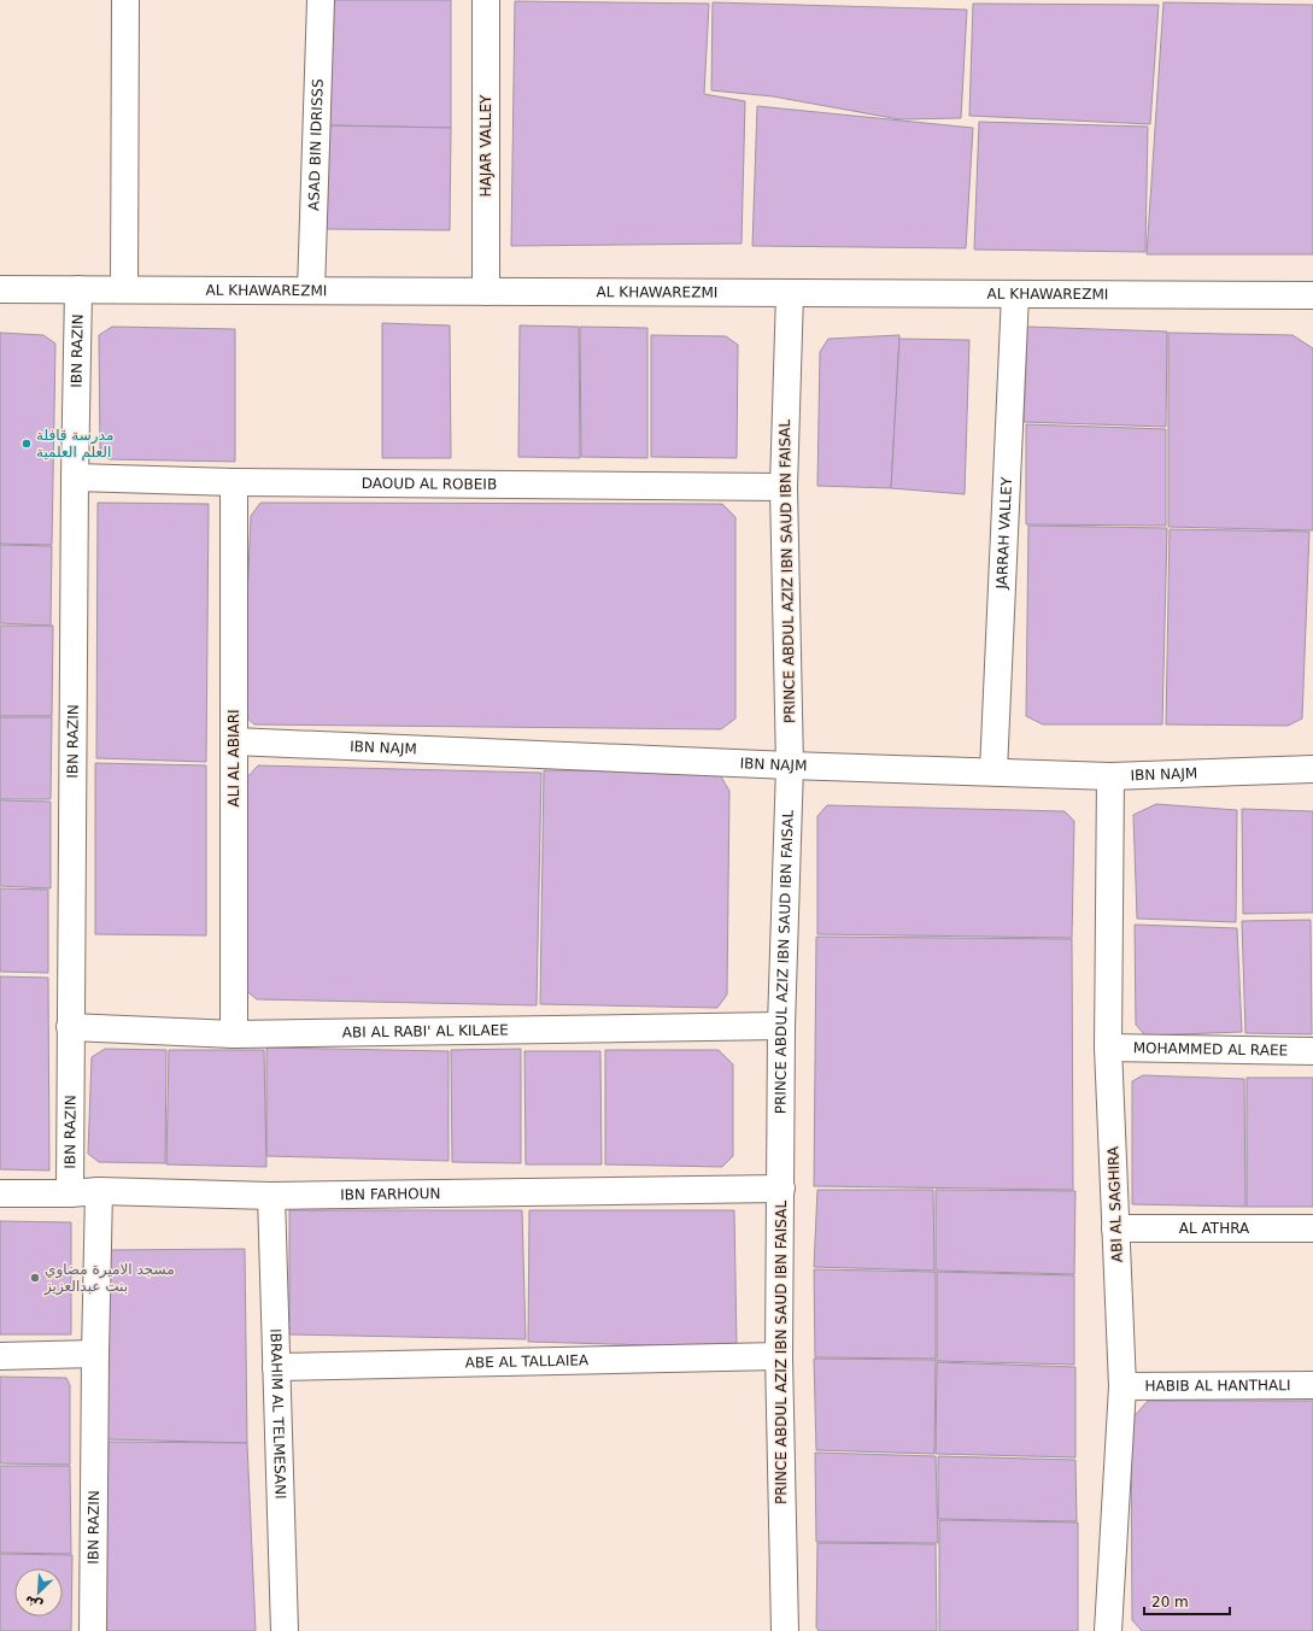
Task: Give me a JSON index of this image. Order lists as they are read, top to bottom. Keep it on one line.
{"streets":{"street":["ASAD BIN IDRISSS","HAJAR VALLEY","AL KHAWAREZMI","IBN RAZIN","DAOUD AL ROBEIB","JARRAH VALLEY","PRINCE ABDUL AZIZ IBN SAUD IBN FAISAL","IBN NAJM","ALI AL ABIARI","ABI AL RABI' AL KILAEE","MOHAMMED AL RAEE","IBN FARHOUN","ABI AL SAGHIRA","AL ATHRA","ABE AL TALLAIEA","HABIB AL HANTHALI","IBRAHIM AL TELMESANI"]},"crossings":[["ASAD BIN IDRISSS","AL KHAWAREZMI"],["HAJAR VALLEY","AL KHAWAREZMI"],["AL KHAWAREZMI","IBN RAZIN"],["AL KHAWAREZMI","JARRAH VALLEY"],["AL KHAWAREZMI","PRINCE ABDUL AZIZ IBN SAUD IBN FAISAL"],["IBN RAZIN","DAOUD AL ROBEIB"],["IBN RAZIN","ABI AL RABI' AL KILAEE"],["IBN RAZIN","IBN FARHOUN"],["DAOUD AL ROBEIB","PRINCE ABDUL AZIZ IBN SAUD IBN FAISAL"],["DAOUD AL ROBEIB","ALI AL ABIARI"],["JARRAH VALLEY","IBN NAJM"],["PRINCE ABDUL AZIZ IBN SAUD IBN FAISAL","IBN NAJM"],["PRINCE ABDUL AZIZ IBN SAUD IBN FAISAL","ABI AL RABI' AL KILAEE"],["PRINCE ABDUL AZIZ IBN SAUD IBN FAISAL","IBN FARHOUN"],["PRINCE ABDUL AZIZ IBN SAUD IBN FAISAL","ABE AL TALLAIEA"],["IBN NAJM","ALI AL ABIARI"],["IBN NAJM","ABI AL SAGHIRA"],["ALI AL ABIARI","ABI AL RABI' AL KILAEE"],["MOHAMMED AL RAEE","ABI AL SAGHIRA"],["IBN FARHOUN","IBRAHIM AL TELMESANI"],["ABI AL SAGHIRA","AL ATHRA"],["ABI AL SAGHIRA","HABIB AL HANTHALI"],["ABE AL TALLAIEA","IBRAHIM AL TELMESANI"]],"places":["مدرسة قافلة العلم العلمية","مسجد الاميرة مضاوي بنت عبدالعزيز"],"scale_bar":"20 m","north":"bottom left"}
